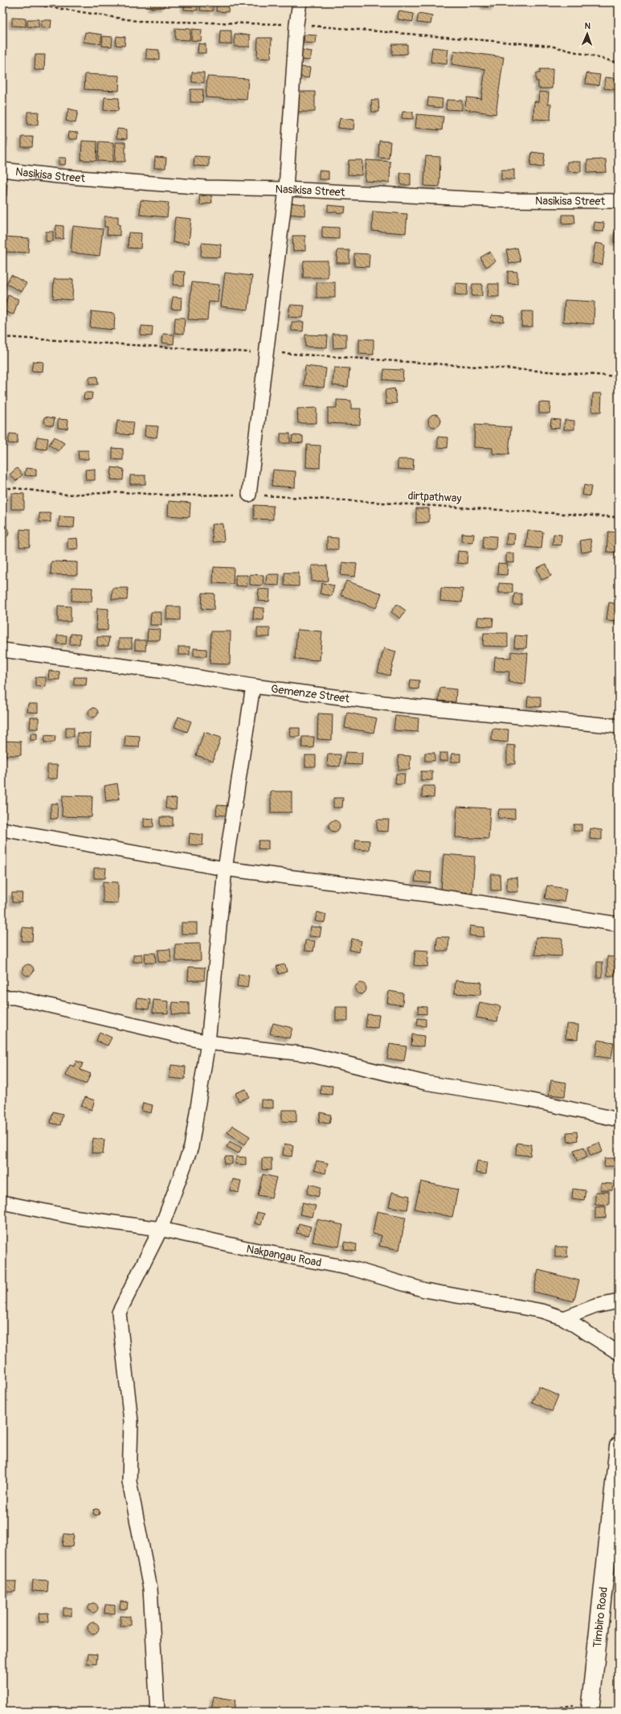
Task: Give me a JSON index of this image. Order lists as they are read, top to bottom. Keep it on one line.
{"streets":{"street":["Nasikisa Street","Gemenze Street","Nakpangau Road","Timbiro Road"],"path":["dirtpathway"]},"north":"top"}
